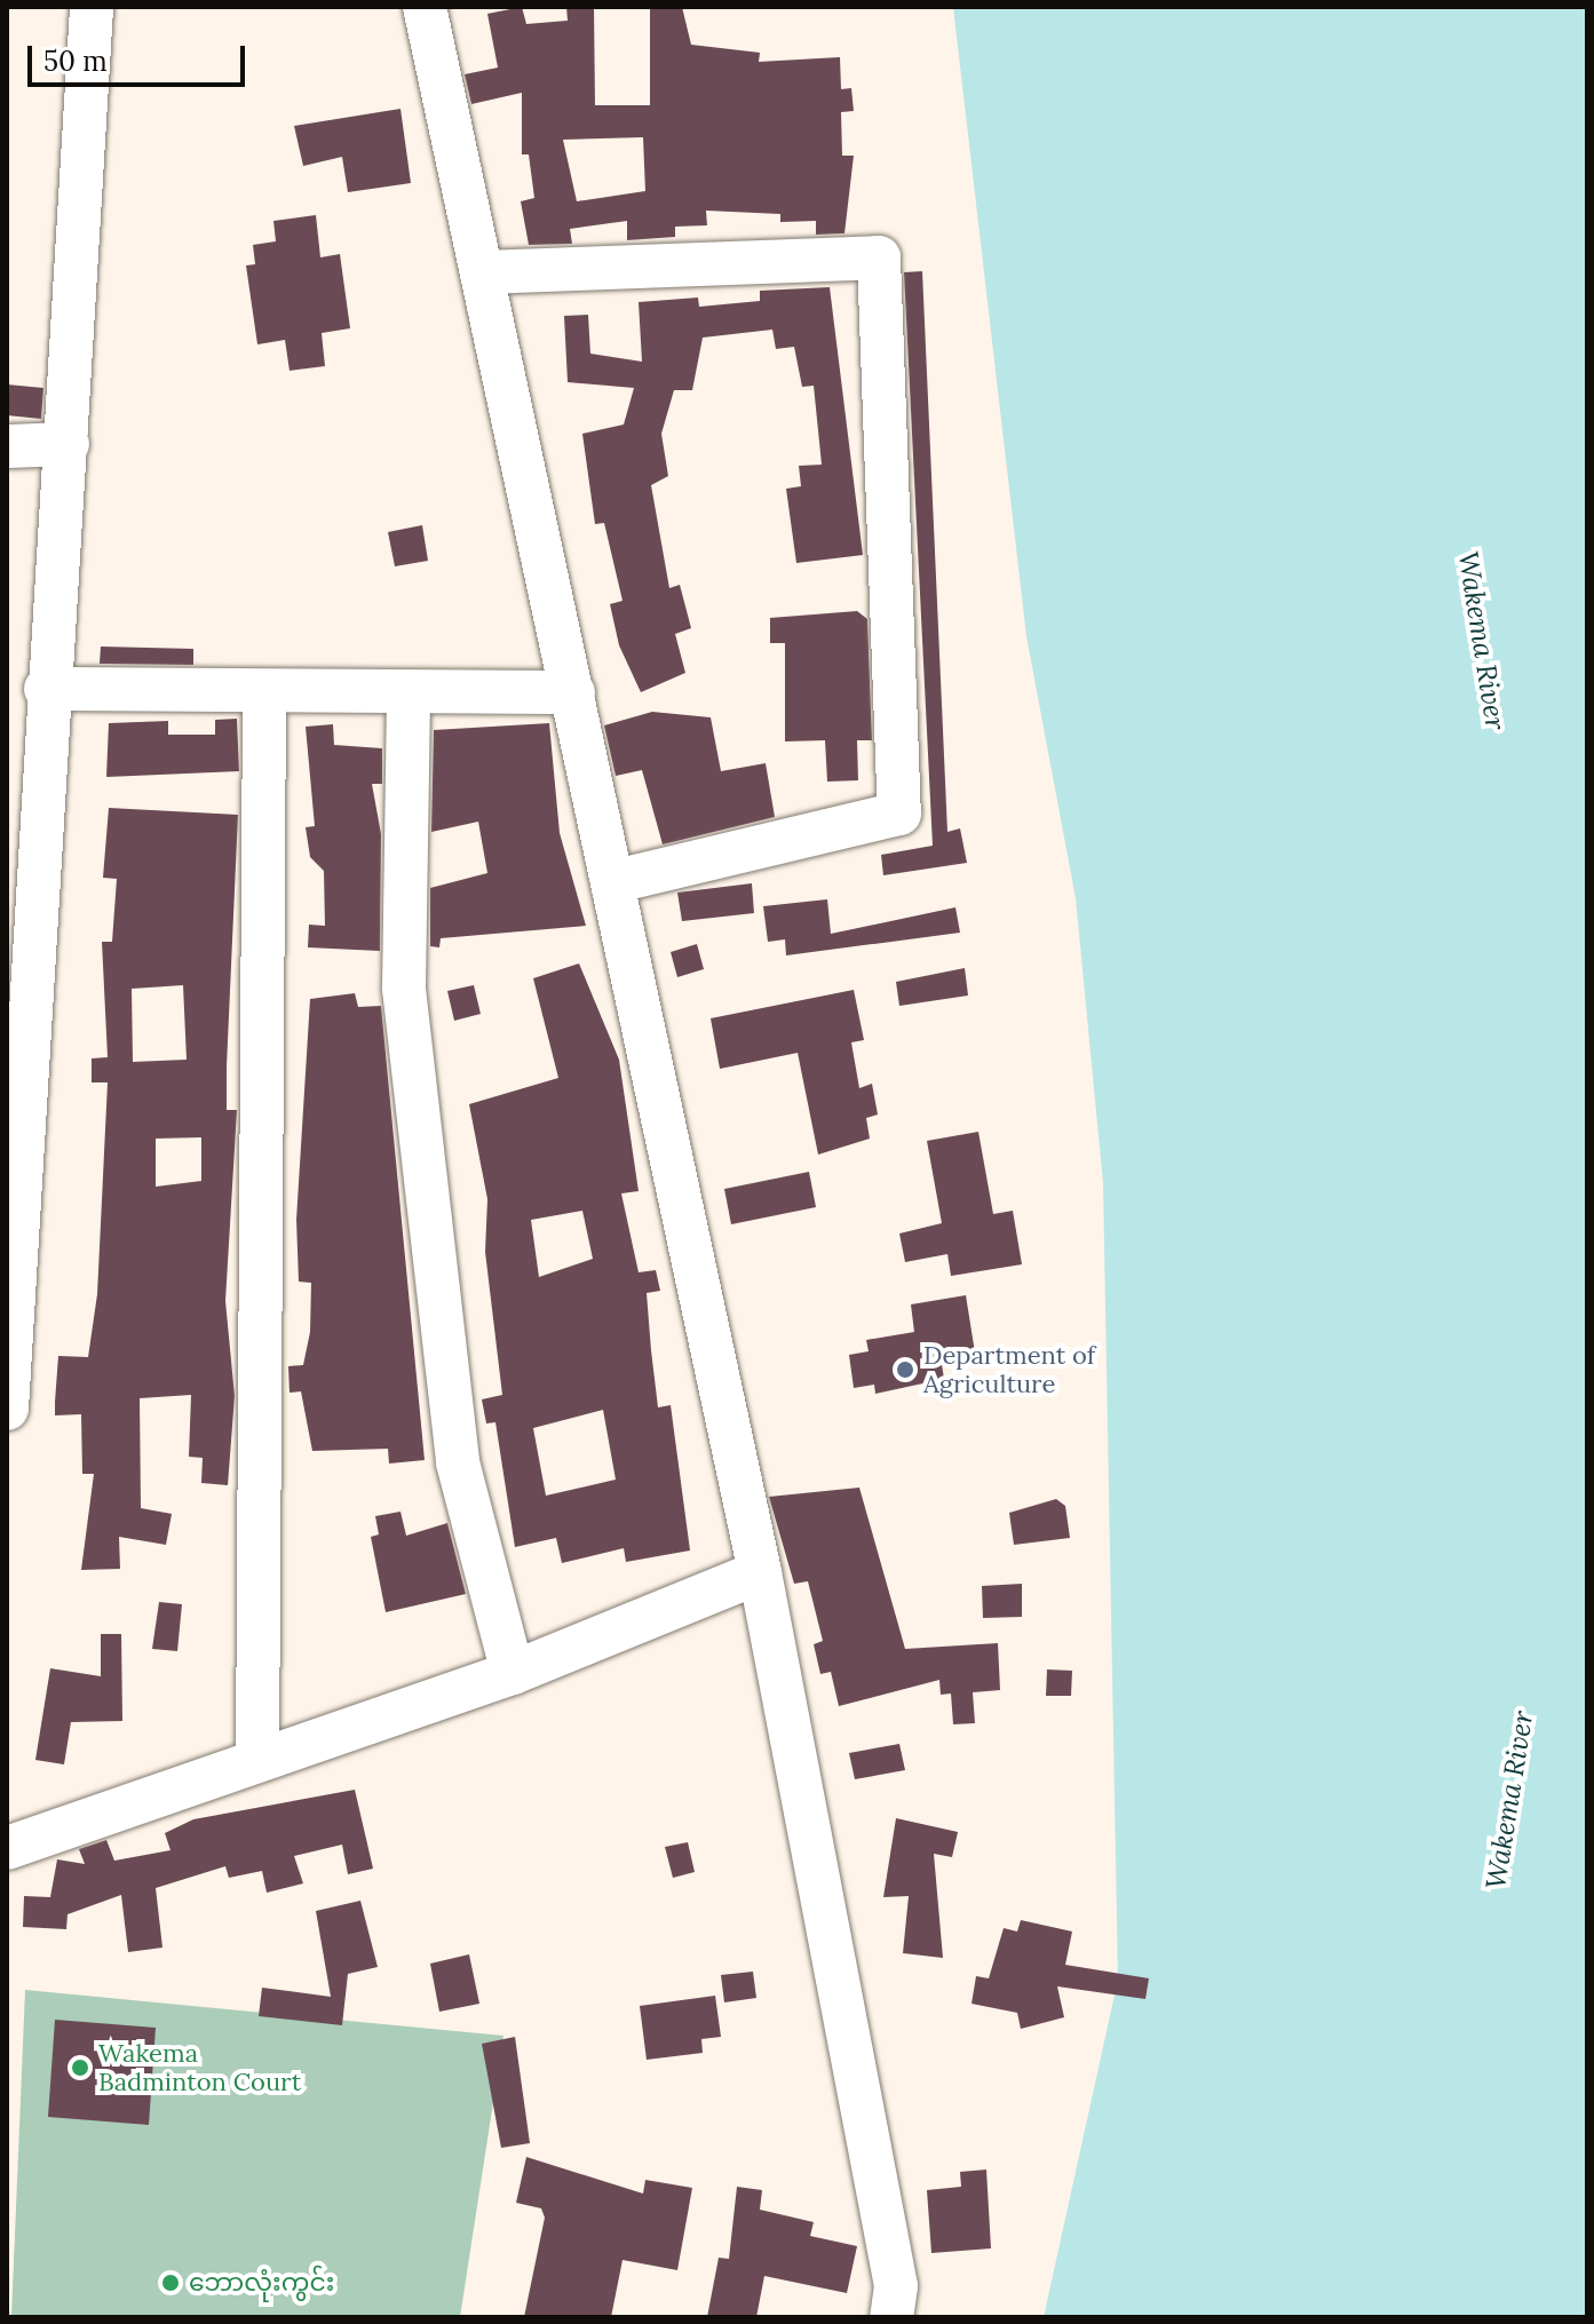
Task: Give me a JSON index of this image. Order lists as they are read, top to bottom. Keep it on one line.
{"water":["Wakema River"],"places":["Department of Agriculture","Wakema Badminton Court","ဘောလုံးကွင်း"],"scale_bar":"50 m"}
